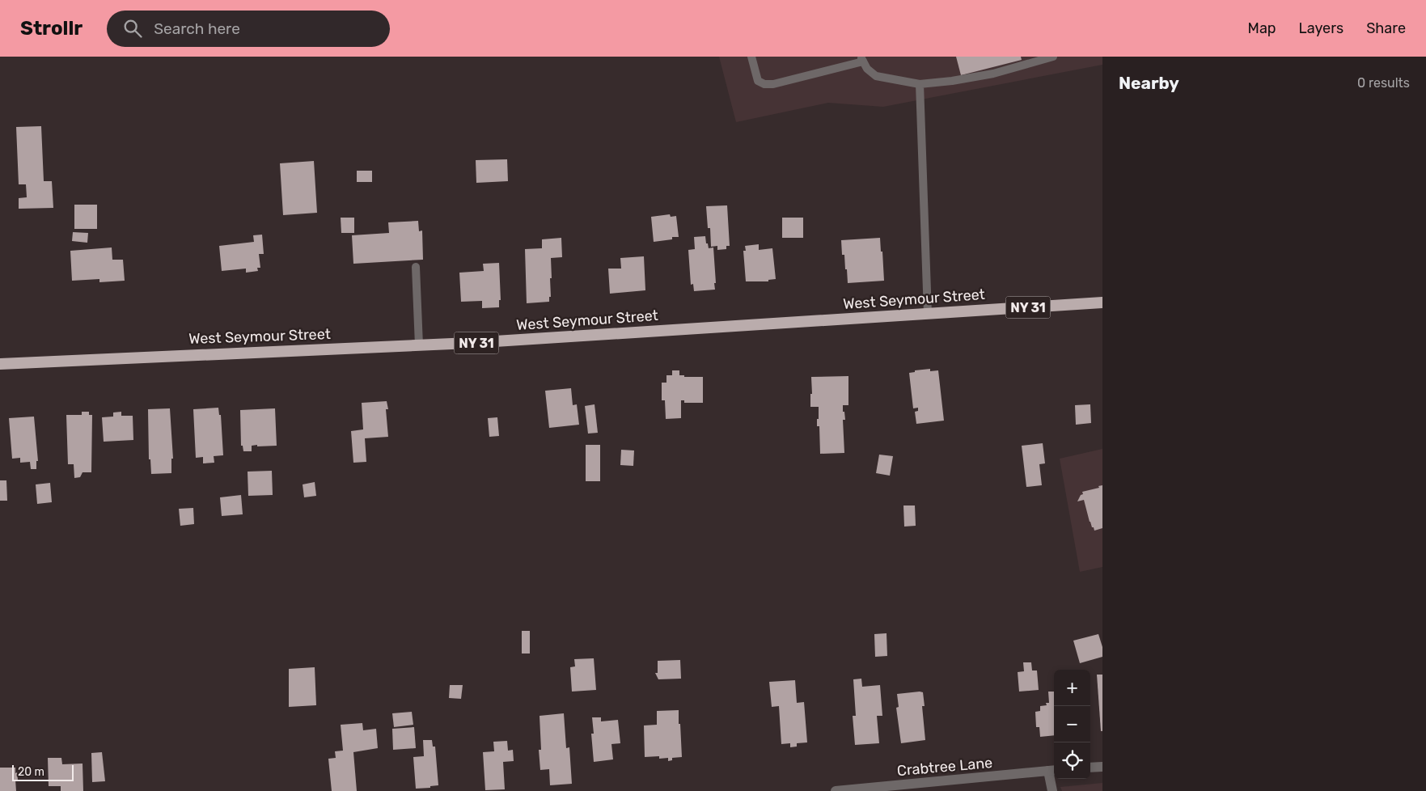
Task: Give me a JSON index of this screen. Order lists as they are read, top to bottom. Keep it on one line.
{"streets":{"highway":["West Seymour Street","NY 31"],"street":["Crabtree Lane"]},"scale_bar":"20 m","page":{"header":"Strollr","search":"Search here","nav":["Map","Layers","Share"],"heading":["Nearby","0 results"],"map_buttons":["+","−"],"scale":"20 m"}}
